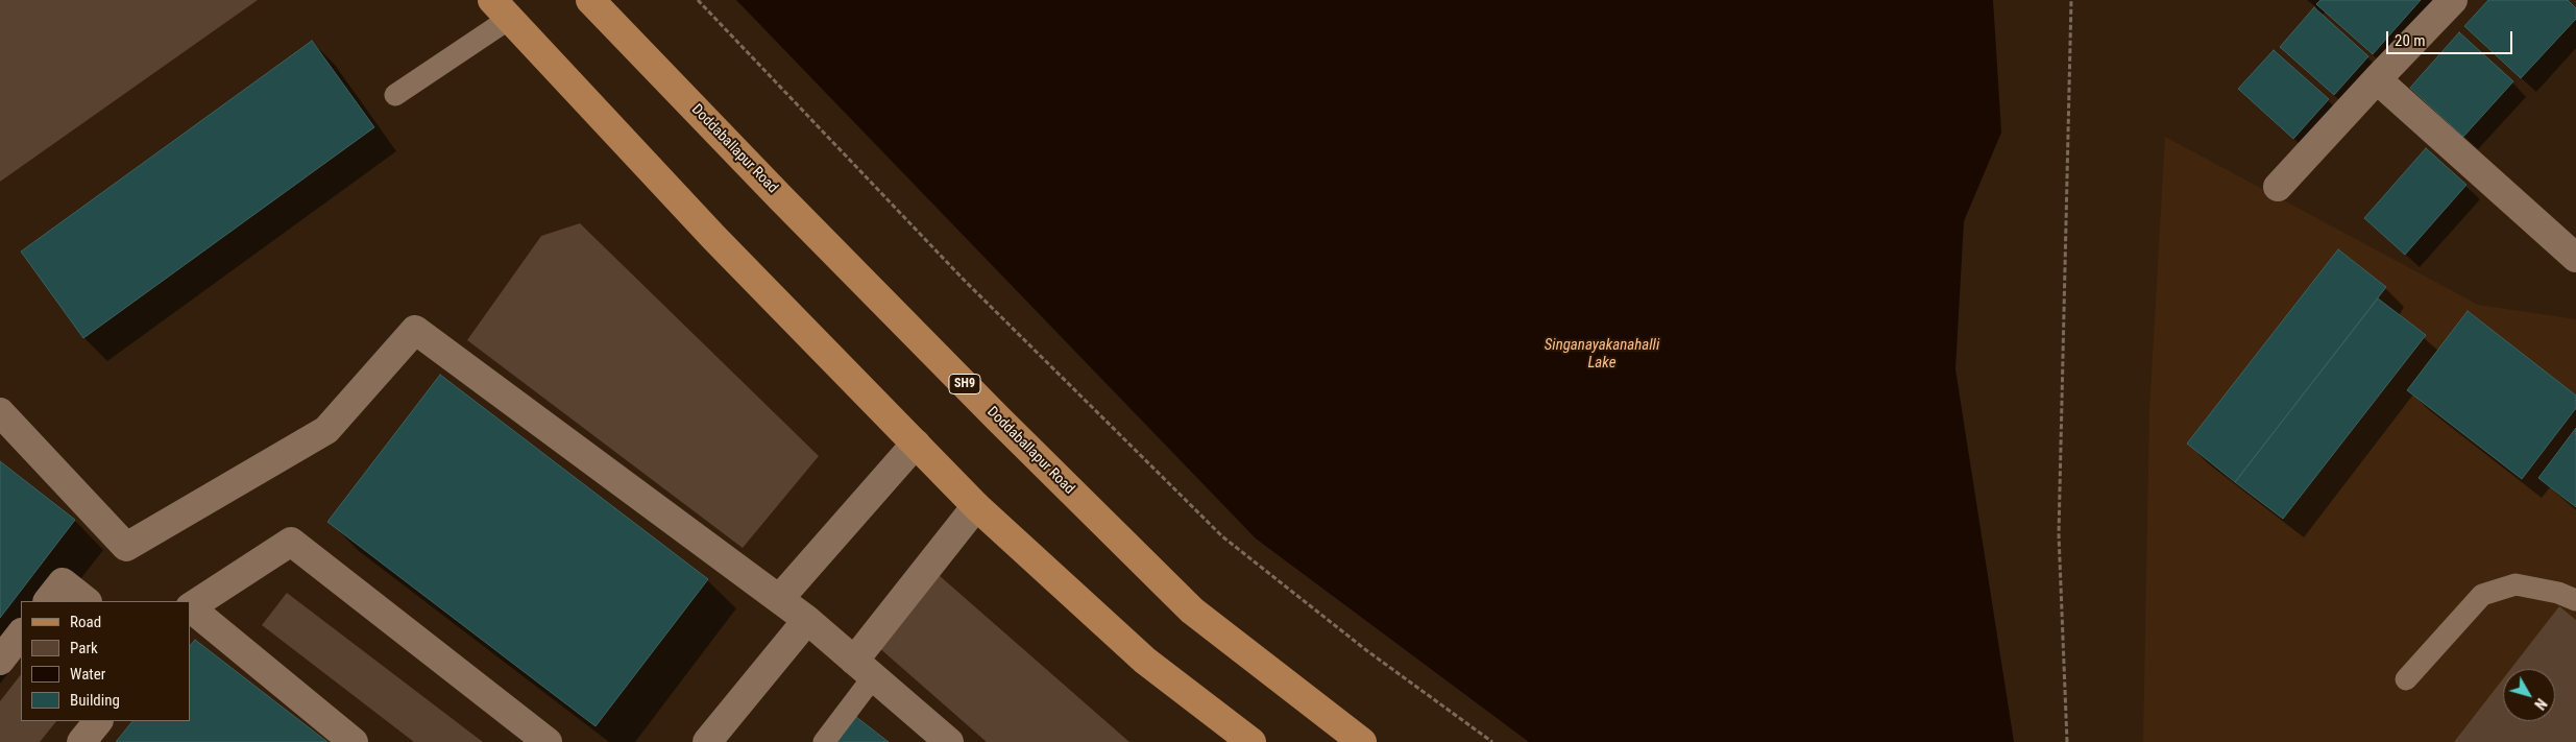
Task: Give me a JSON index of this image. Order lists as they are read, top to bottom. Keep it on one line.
{"streets":{"main road":["Doddaballapur Road","SH9"]},"water":["Singanayakanahalli Lake"],"legend":["Road","Park","Water","Building"],"scale_bar":"20 m","north":"bottom right"}
